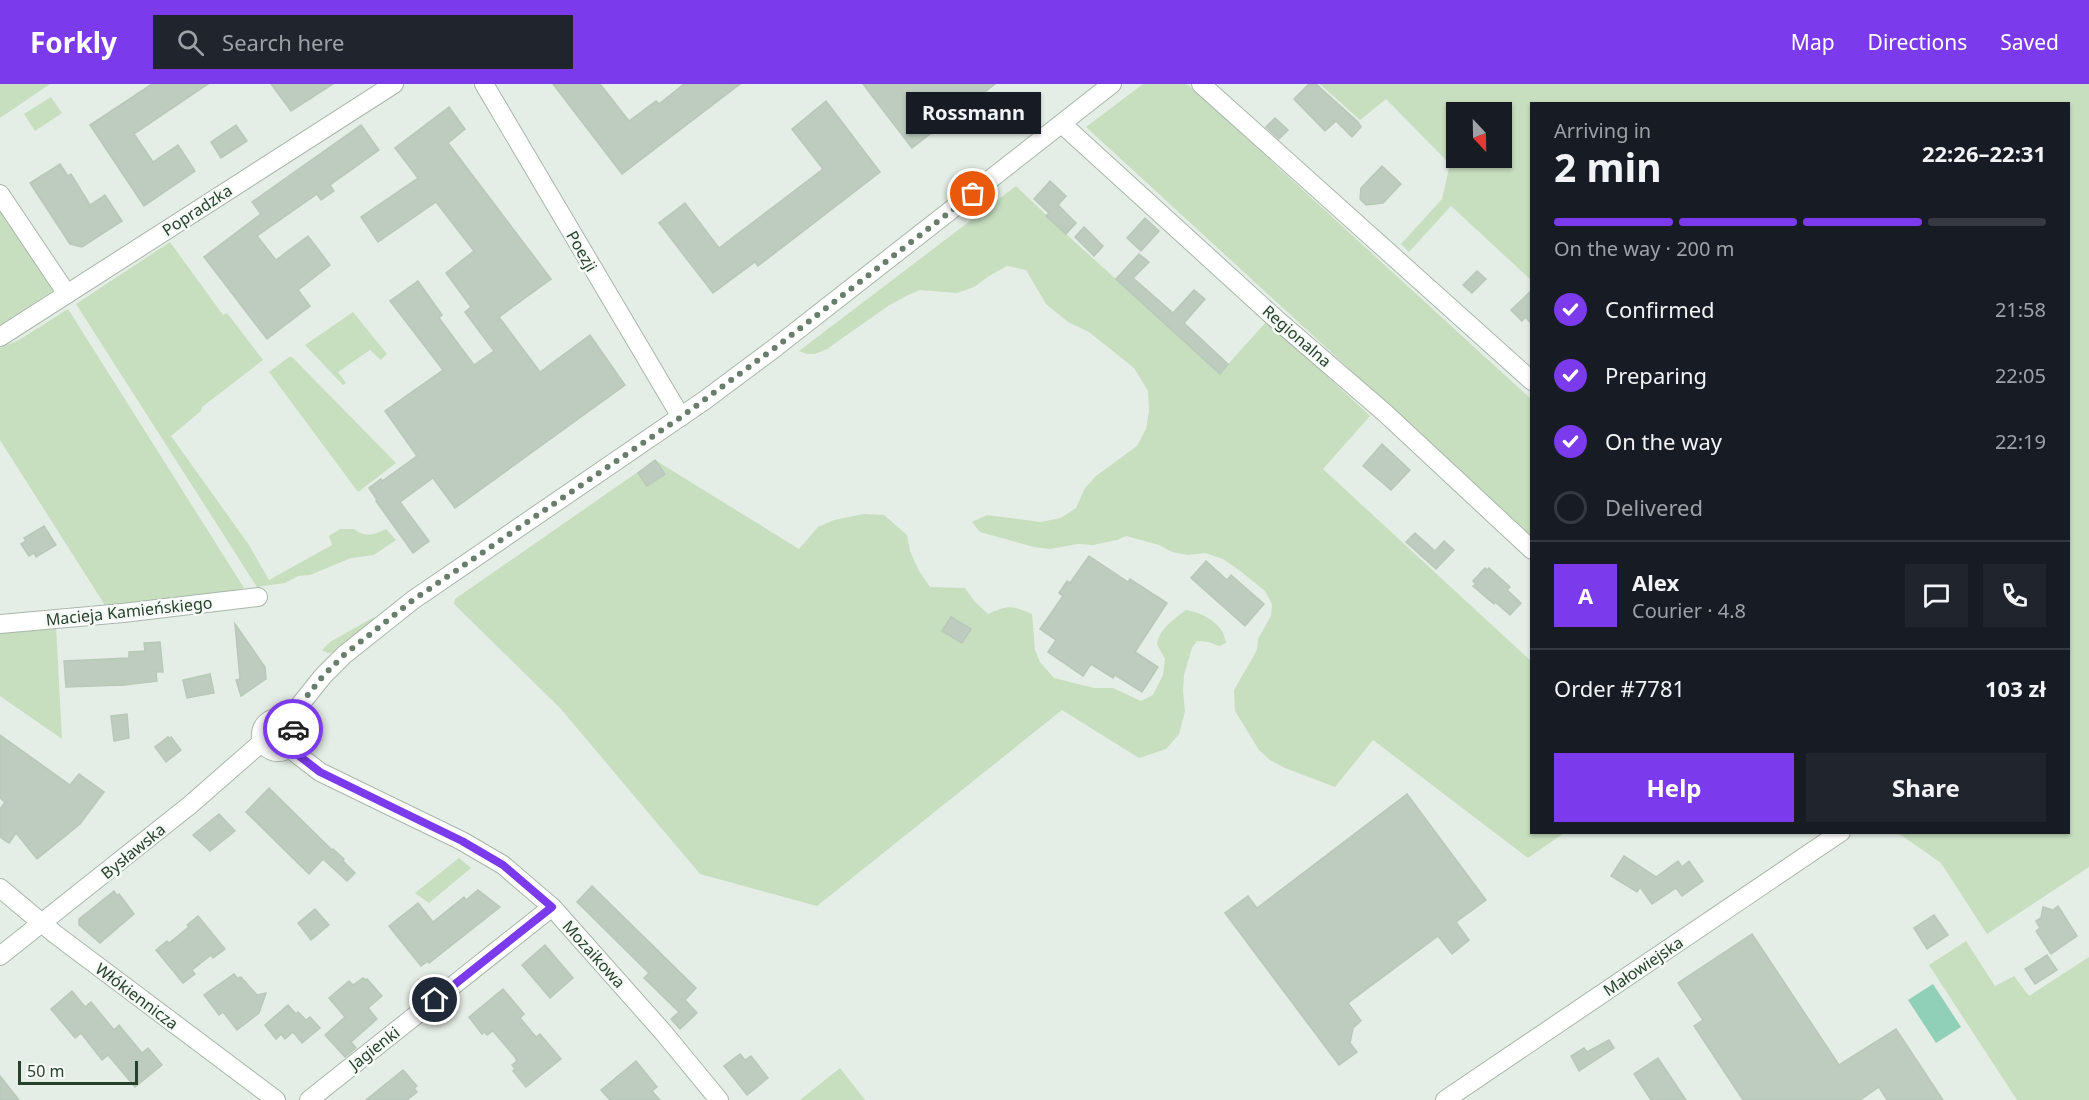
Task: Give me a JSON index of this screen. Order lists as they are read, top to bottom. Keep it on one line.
{"streets":{"street":["Popradzka","Poezji","Regionalna","Macieja Kamieńskiego","Bysławska","Mozaikowa","Małowiejska","Włókiennicza","Jagienki"]},"crossings":[["Bysławska","Mozaikowa"],["Bysławska","Włókiennicza"],["Mozaikowa","Jagienki"]],"places":["Rossmann"],"scale_bar":"50 m","north":"bottom","page":{"header":"Forkly","search":"Search here","nav":["Map","Directions","Saved"],"bubble":"Rossmann","heading":["2 min","Arriving in","22:26–22:31"],"panel":["Alex","Courier · 4.8","Order #7781","103 zł"],"bar":"On the way · 200 m","list":[["Confirmed","21:58"],["Preparing","22:05"],["On the way","22:19"],"Delivered"],"round":"A","buttons":["Help","Share"],"scale":"50 m"}}
